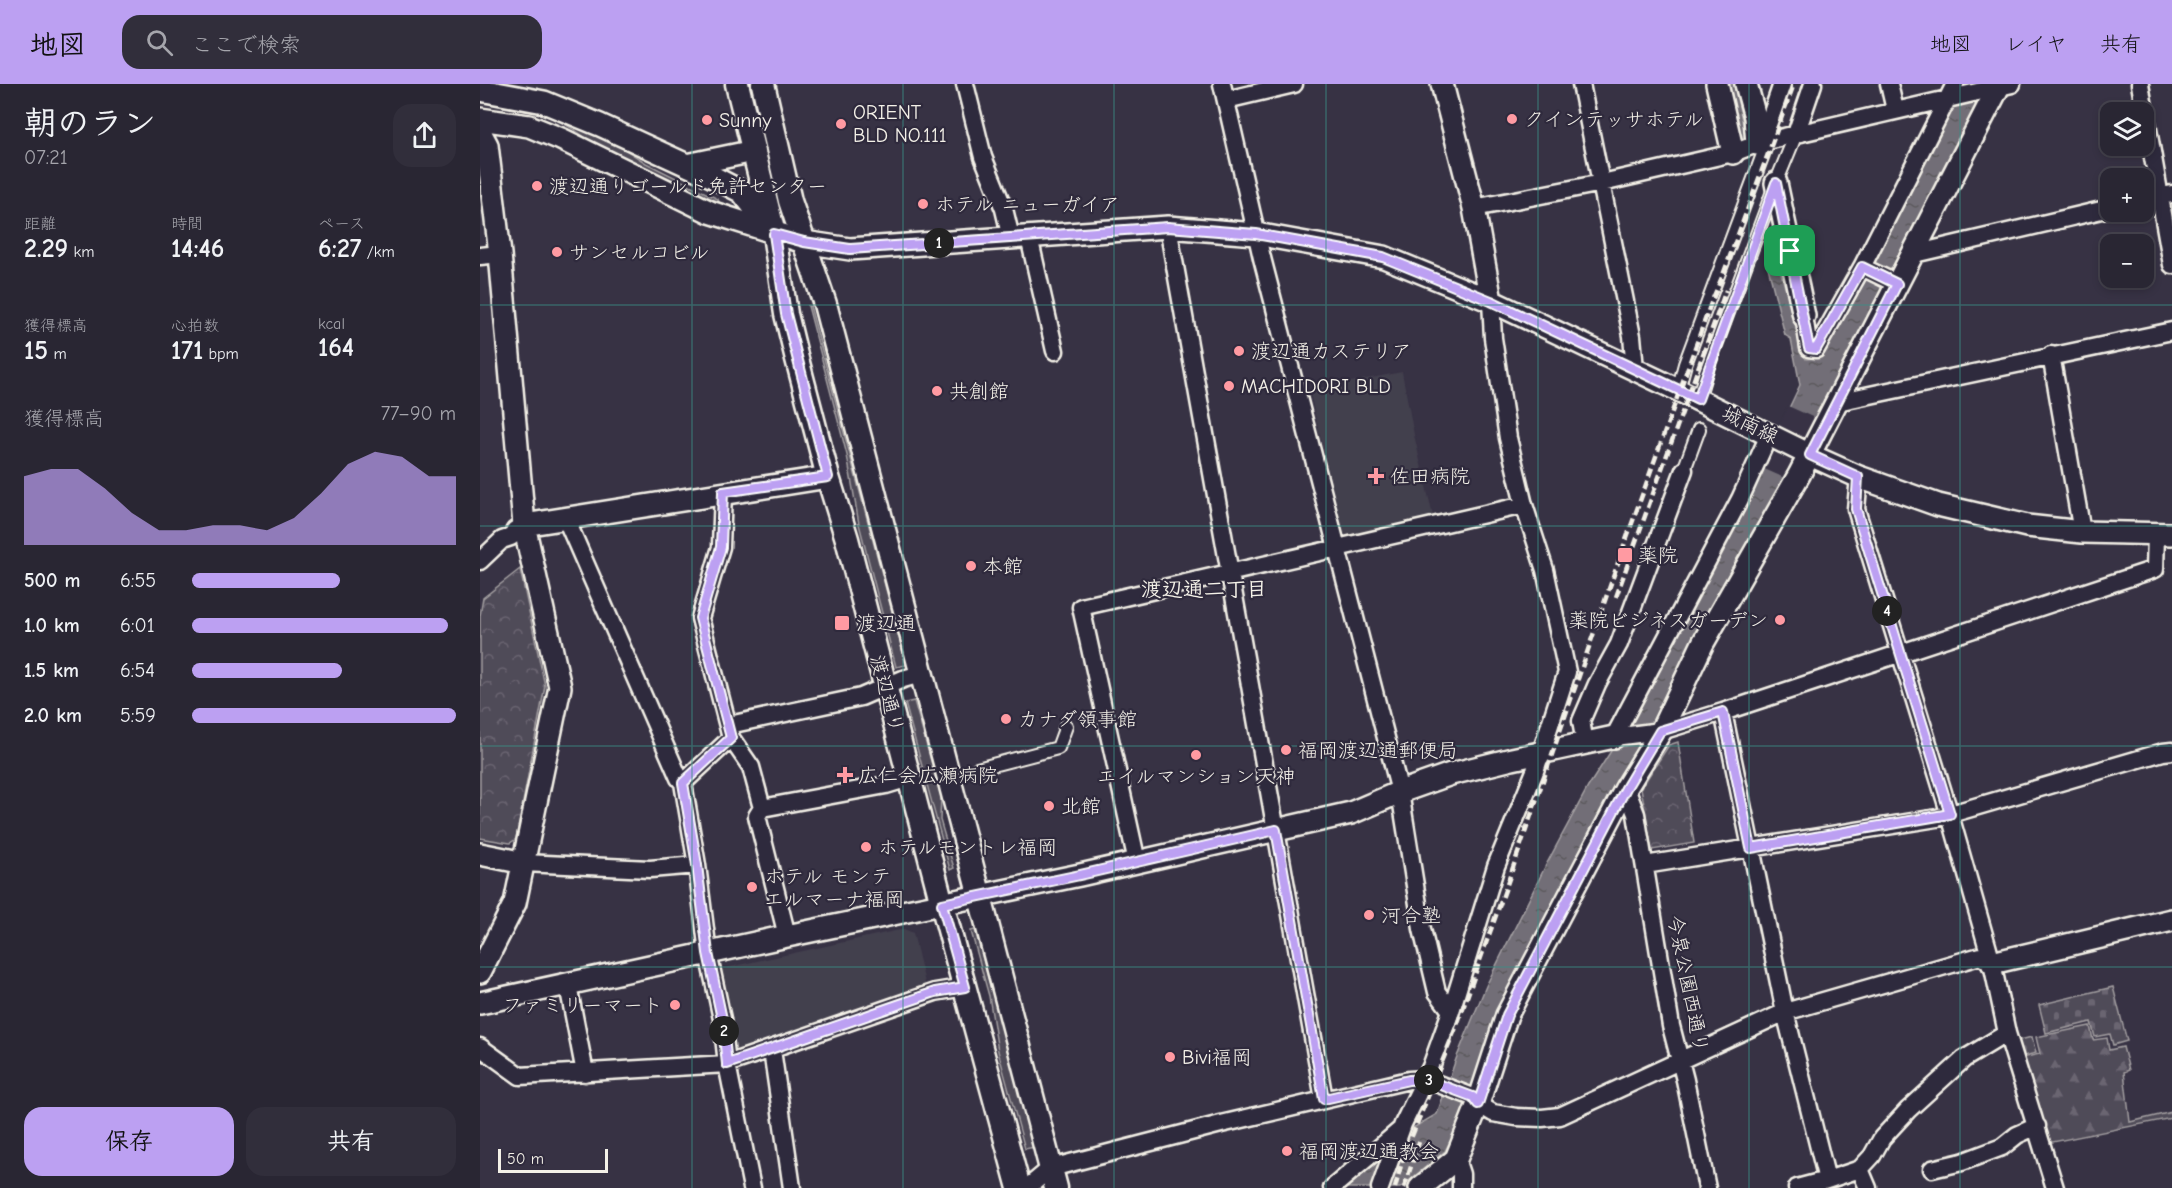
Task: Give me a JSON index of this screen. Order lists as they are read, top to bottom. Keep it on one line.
{"streets":{"main road":["渡辺通り"],"street":["城南線","今泉公園西通り"]},"crossings":[["城南線","渡辺通り"]],"districts":["渡辺通二丁目"],"places":{"other":["クインテッサホテル","Sunny","ORIENT BLD NO.111","渡辺通りゴールド免許センター","ホテル ニューガイア","サンセルコビル","渡辺通カステリア","MACHIDORI BLD","共創館","本館","薬院ビジネスガーデン","カナダ領事館","福岡渡辺通郵便局","エイルマンション天神","北館","ホテルモントレ福岡","ホテル モンテ エルマーナ福岡","河合塾","ファミリーマート","Bivi福岡","福岡渡辺通教会"],"health":["佐田病院","広仁会広瀬病院"],"transit":["薬院","渡辺通"]},"scale_bar":"50 m","page":{"header":"地図","search":"ここで検索","nav":["地図","レイヤ","共有"],"heading":["朝のラン","07:21"],"map_buttons":["+","−"],"stats":[["距離","2.29 km"],["時間","14:46"],["ペース","6:27 /km"],["獲得標高","15 m"],["心拍数","171 bpm"],["kcal","164"]],"pins":["1","4","2","3"],"chart":["獲得標高","77–90 m"],"list":[{"name":"500 m","note":"6:55"},{"name":"1.0 km","note":"6:01"},{"name":"1.5 km","note":"6:54"},{"name":"2.0 km","note":"5:59"}],"buttons":["保存","共有"],"scale":"50 m"}}
